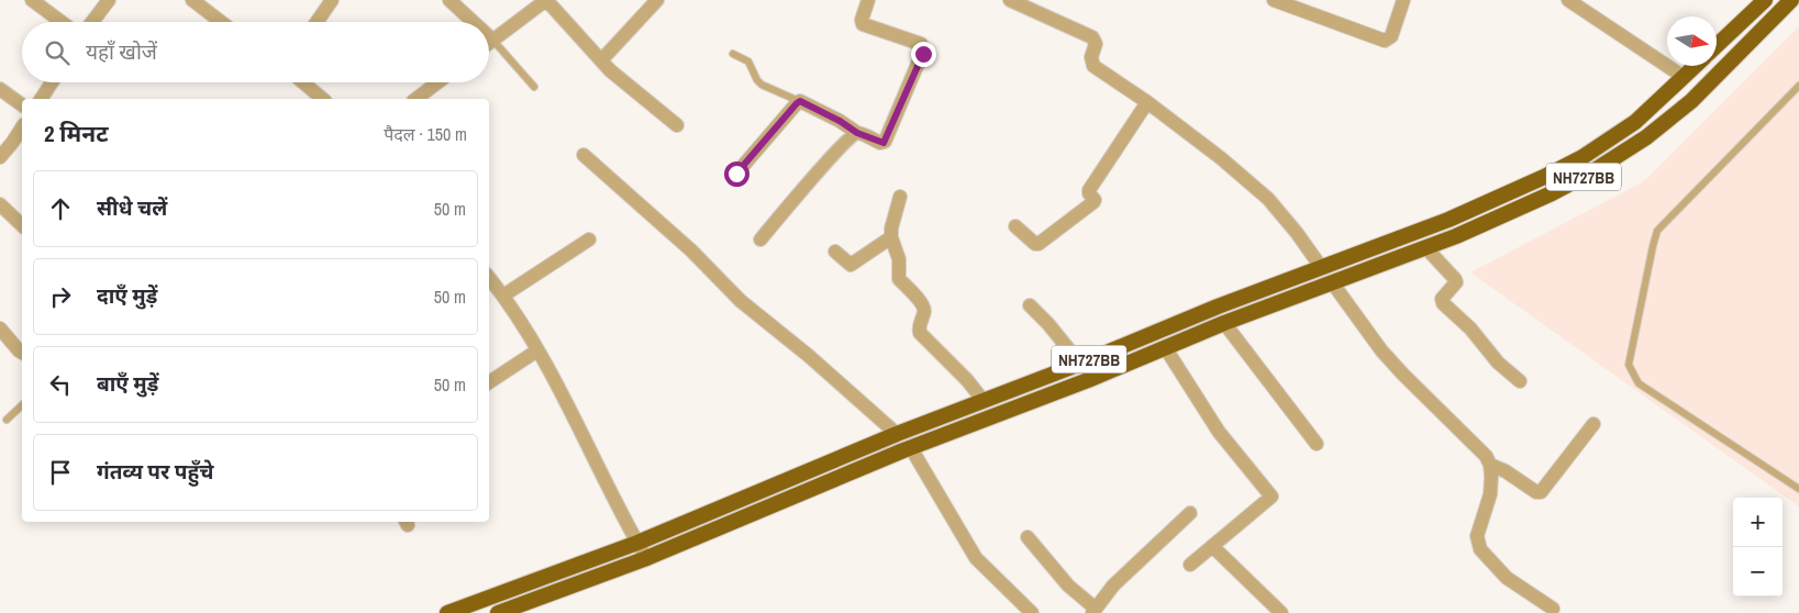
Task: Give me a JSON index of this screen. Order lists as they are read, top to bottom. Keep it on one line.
{"streets":{"highway":["NH727BB"]},"north":"right","page":{"search":"यहाँ खोजें","heading":["2 मिनट","पैदल · 150 m"],"list":[["सीधे चलें","50 m"],["दाएँ मुड़ें","50 m"],["बाएँ मुड़ें","50 m"],"गंतव्य पर पहुँचे"],"map_buttons":["+","−"]}}
